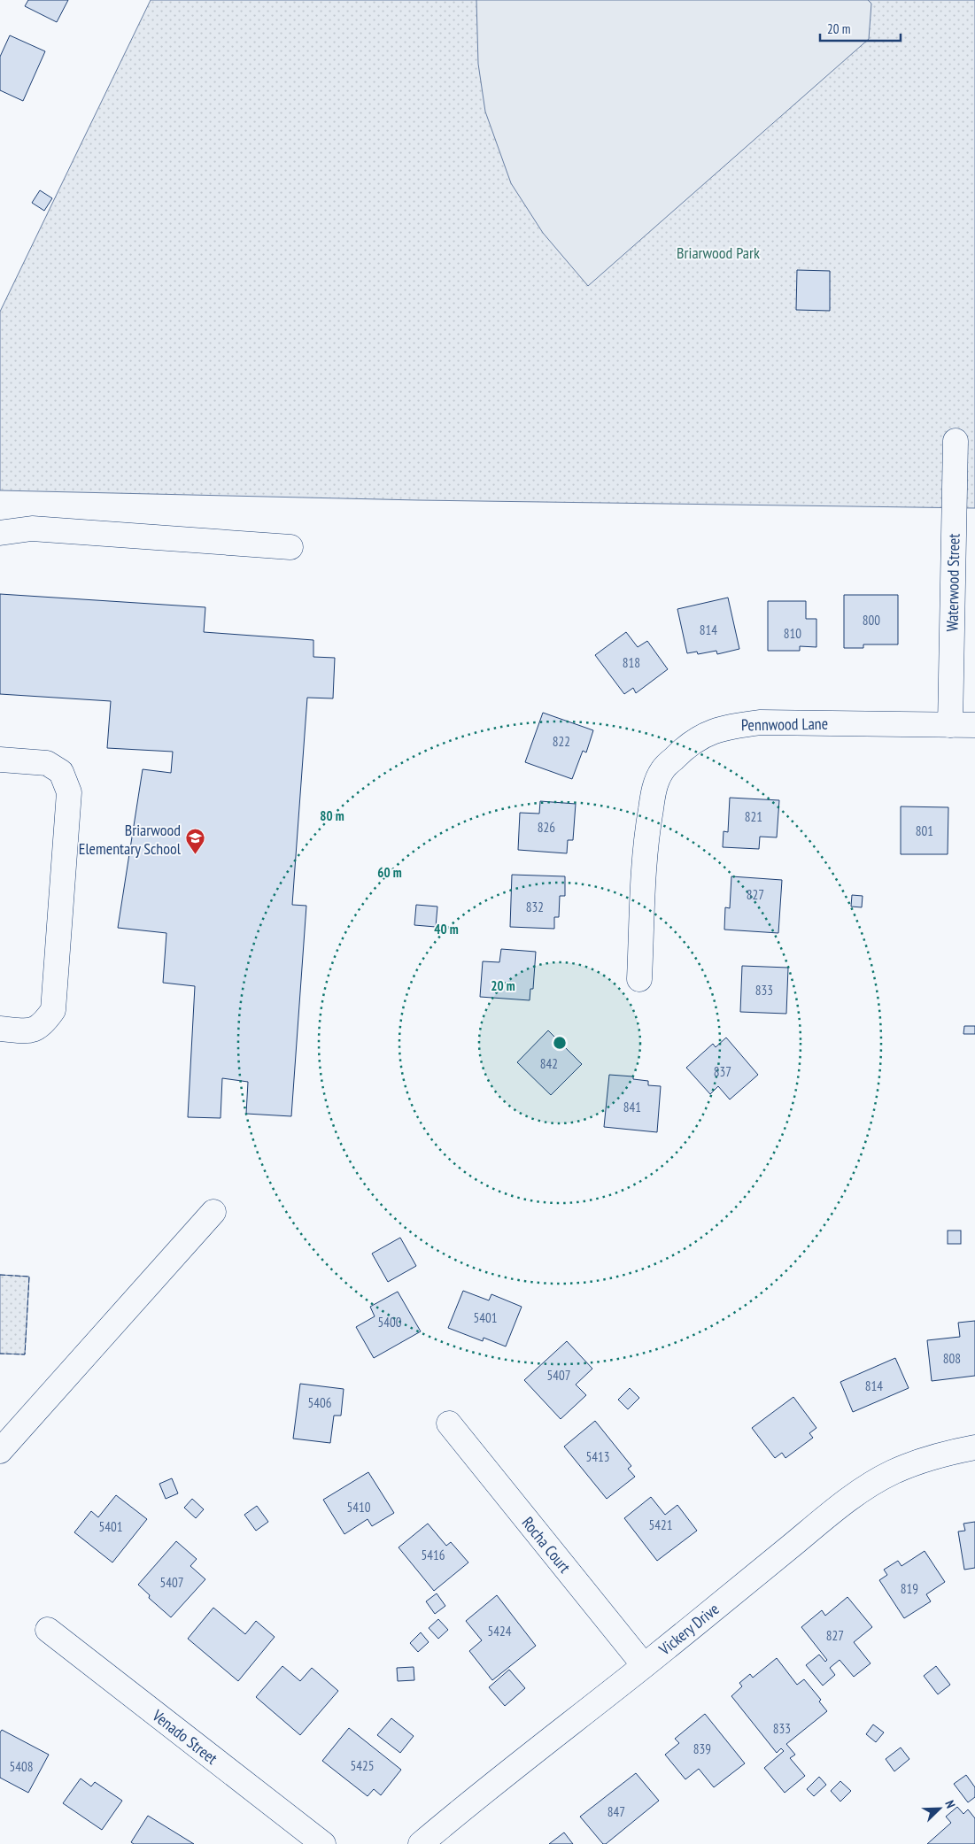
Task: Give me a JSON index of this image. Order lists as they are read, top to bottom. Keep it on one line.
{"streets":{"street":["Waterwood Street","Pennwood Lane","Rocha Court","Vickery Drive","Venado Street"]},"crossings":[["Waterwood Street","Pennwood Lane"],["Rocha Court","Vickery Drive"]],"parks":["Briarwood Park"],"places":{"school or university":["Briarwood Elementary School"]},"house_numbers":["800","814","810","818","822","821","826","801","827","832","833","842","837","841","5401","5400","808","5407","814","5406","5413","5410","5421","5401","5416","5407","819","5424","827","833","839","5425","5408","847"],"scale_bar":"20 m","north":"top right","rings":["80 m","60 m","40 m","20 m"]}
